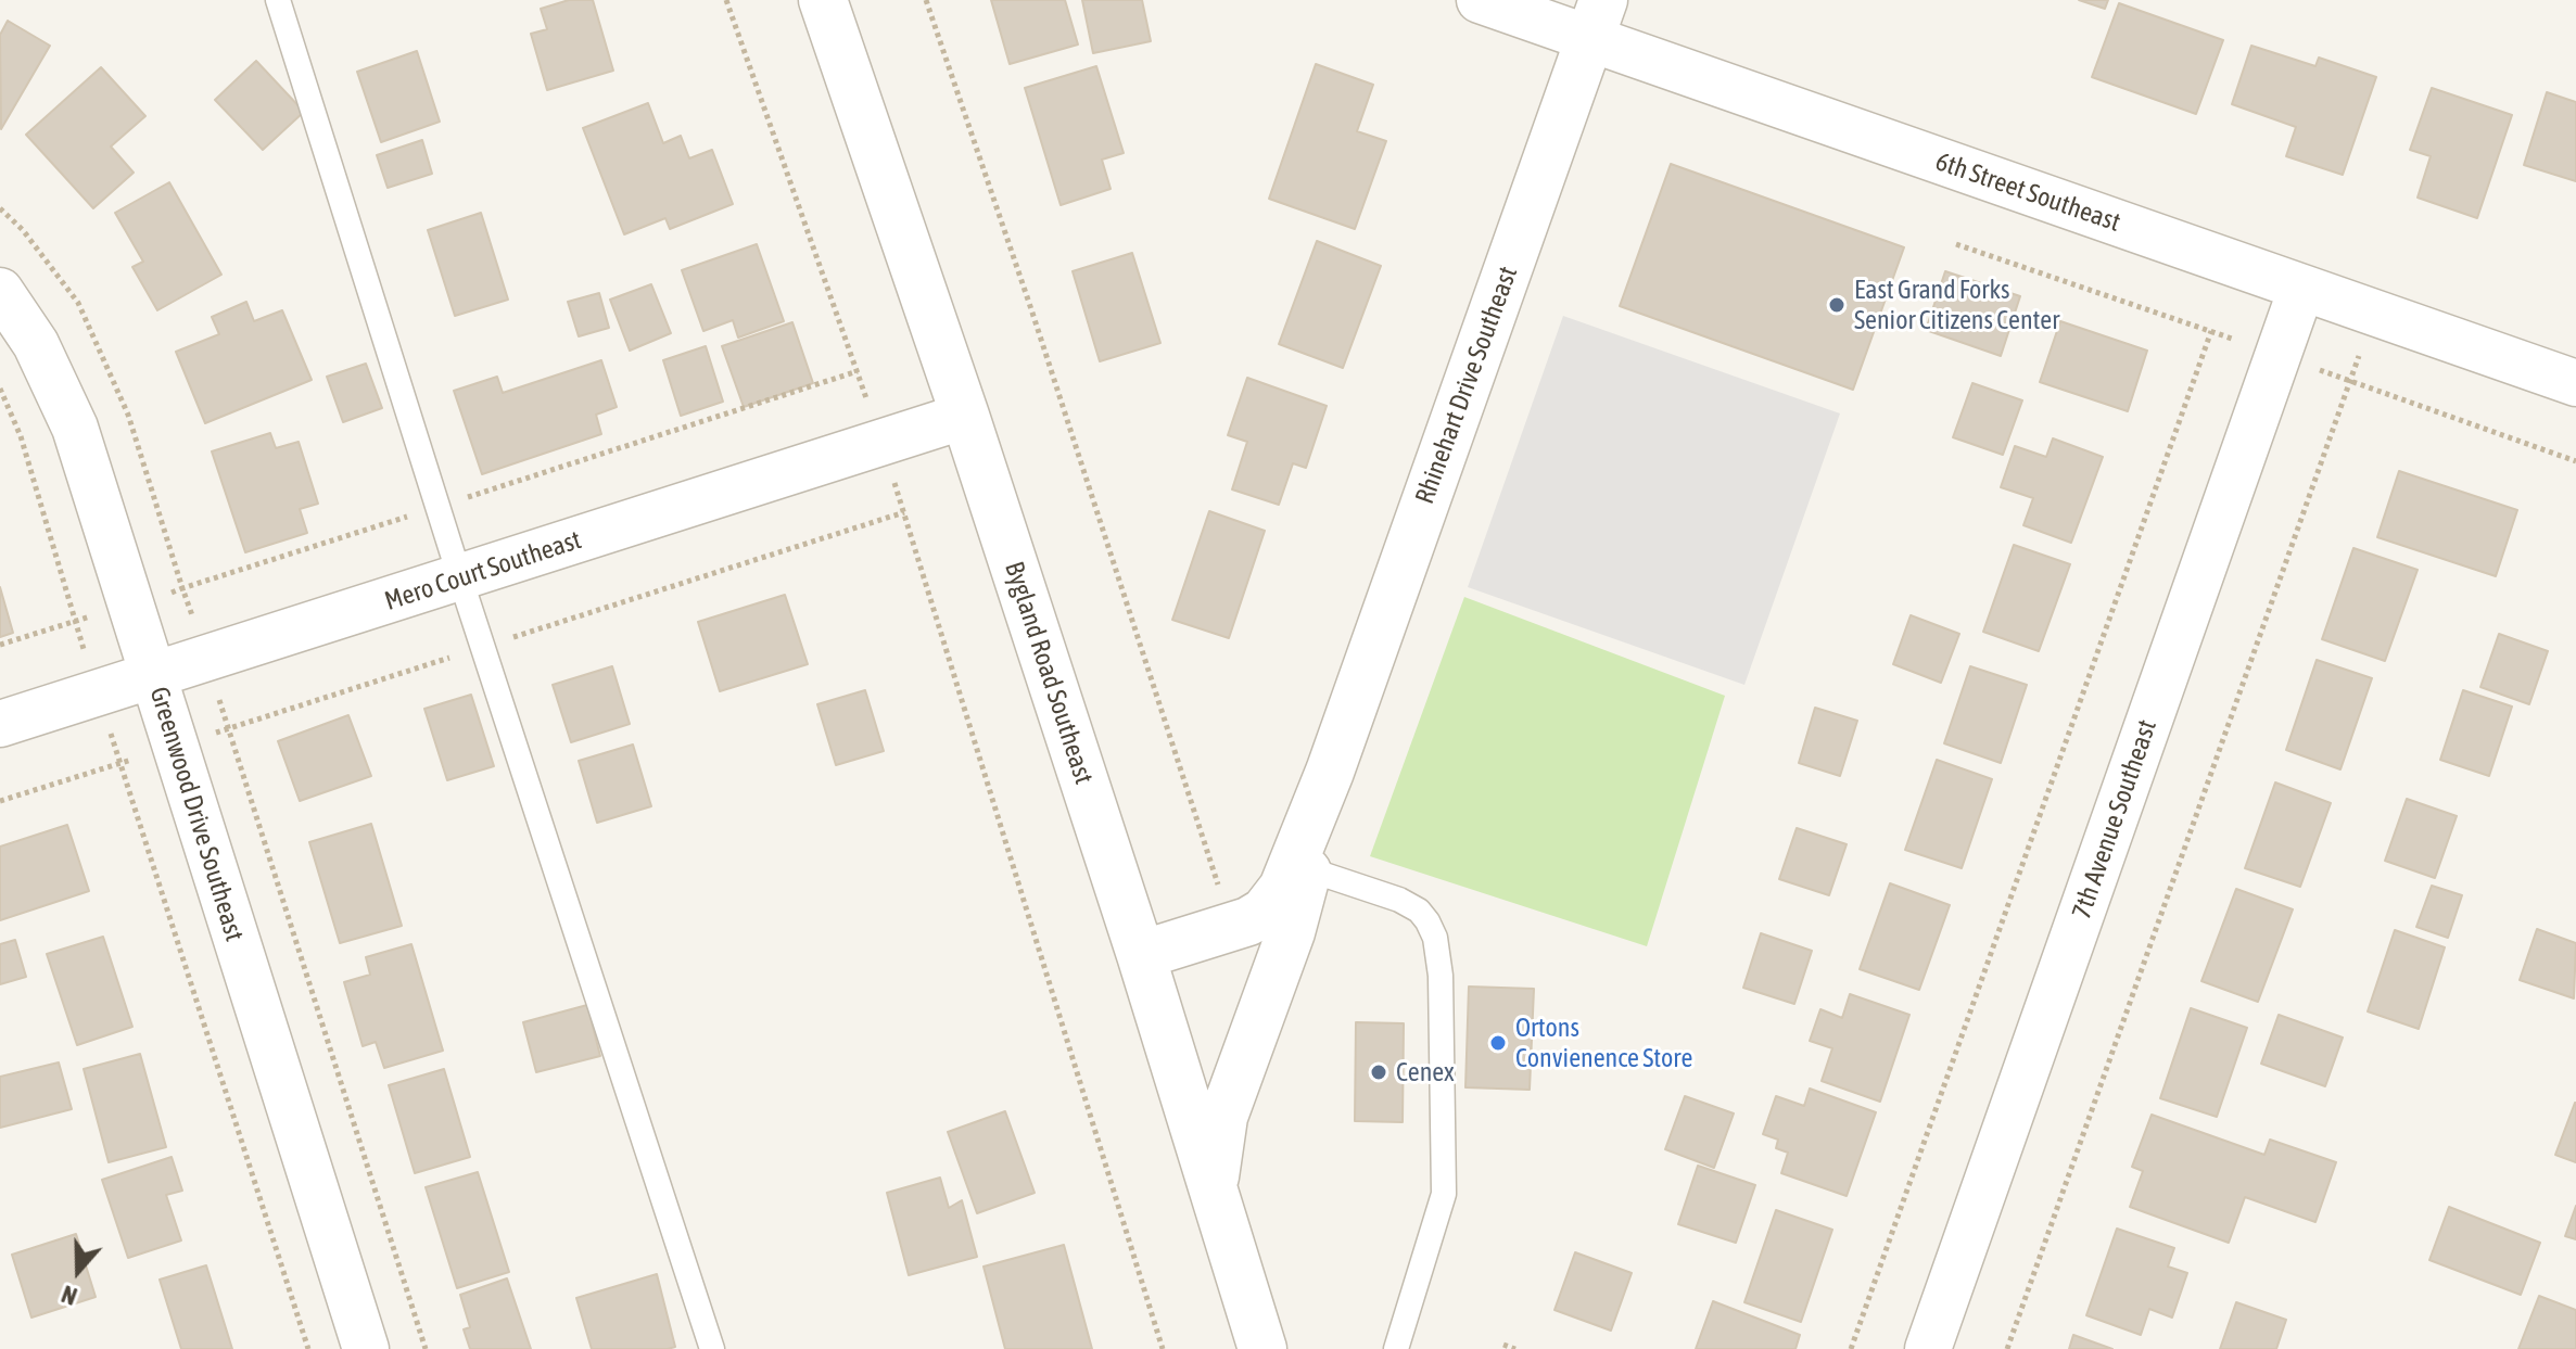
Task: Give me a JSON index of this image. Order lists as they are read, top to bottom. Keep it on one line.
{"streets":{"street":["6th Street Southeast","Rhinehart Drive Southeast","Mero Court Southeast","Bygland Road Southeast","Greenwood Drive Southeast","7th Avenue Southeast"]},"crossings":[["6th Street Southeast","Rhinehart Drive Southeast"],["6th Street Southeast","7th Avenue Southeast"],["Rhinehart Drive Southeast","Bygland Road Southeast"],["Mero Court Southeast","Bygland Road Southeast"],["Mero Court Southeast","Greenwood Drive Southeast"]],"places":["East Grand Forks Senior Citizens Center","Ortons Convienence Store","Cenex"],"north":"bottom"}
